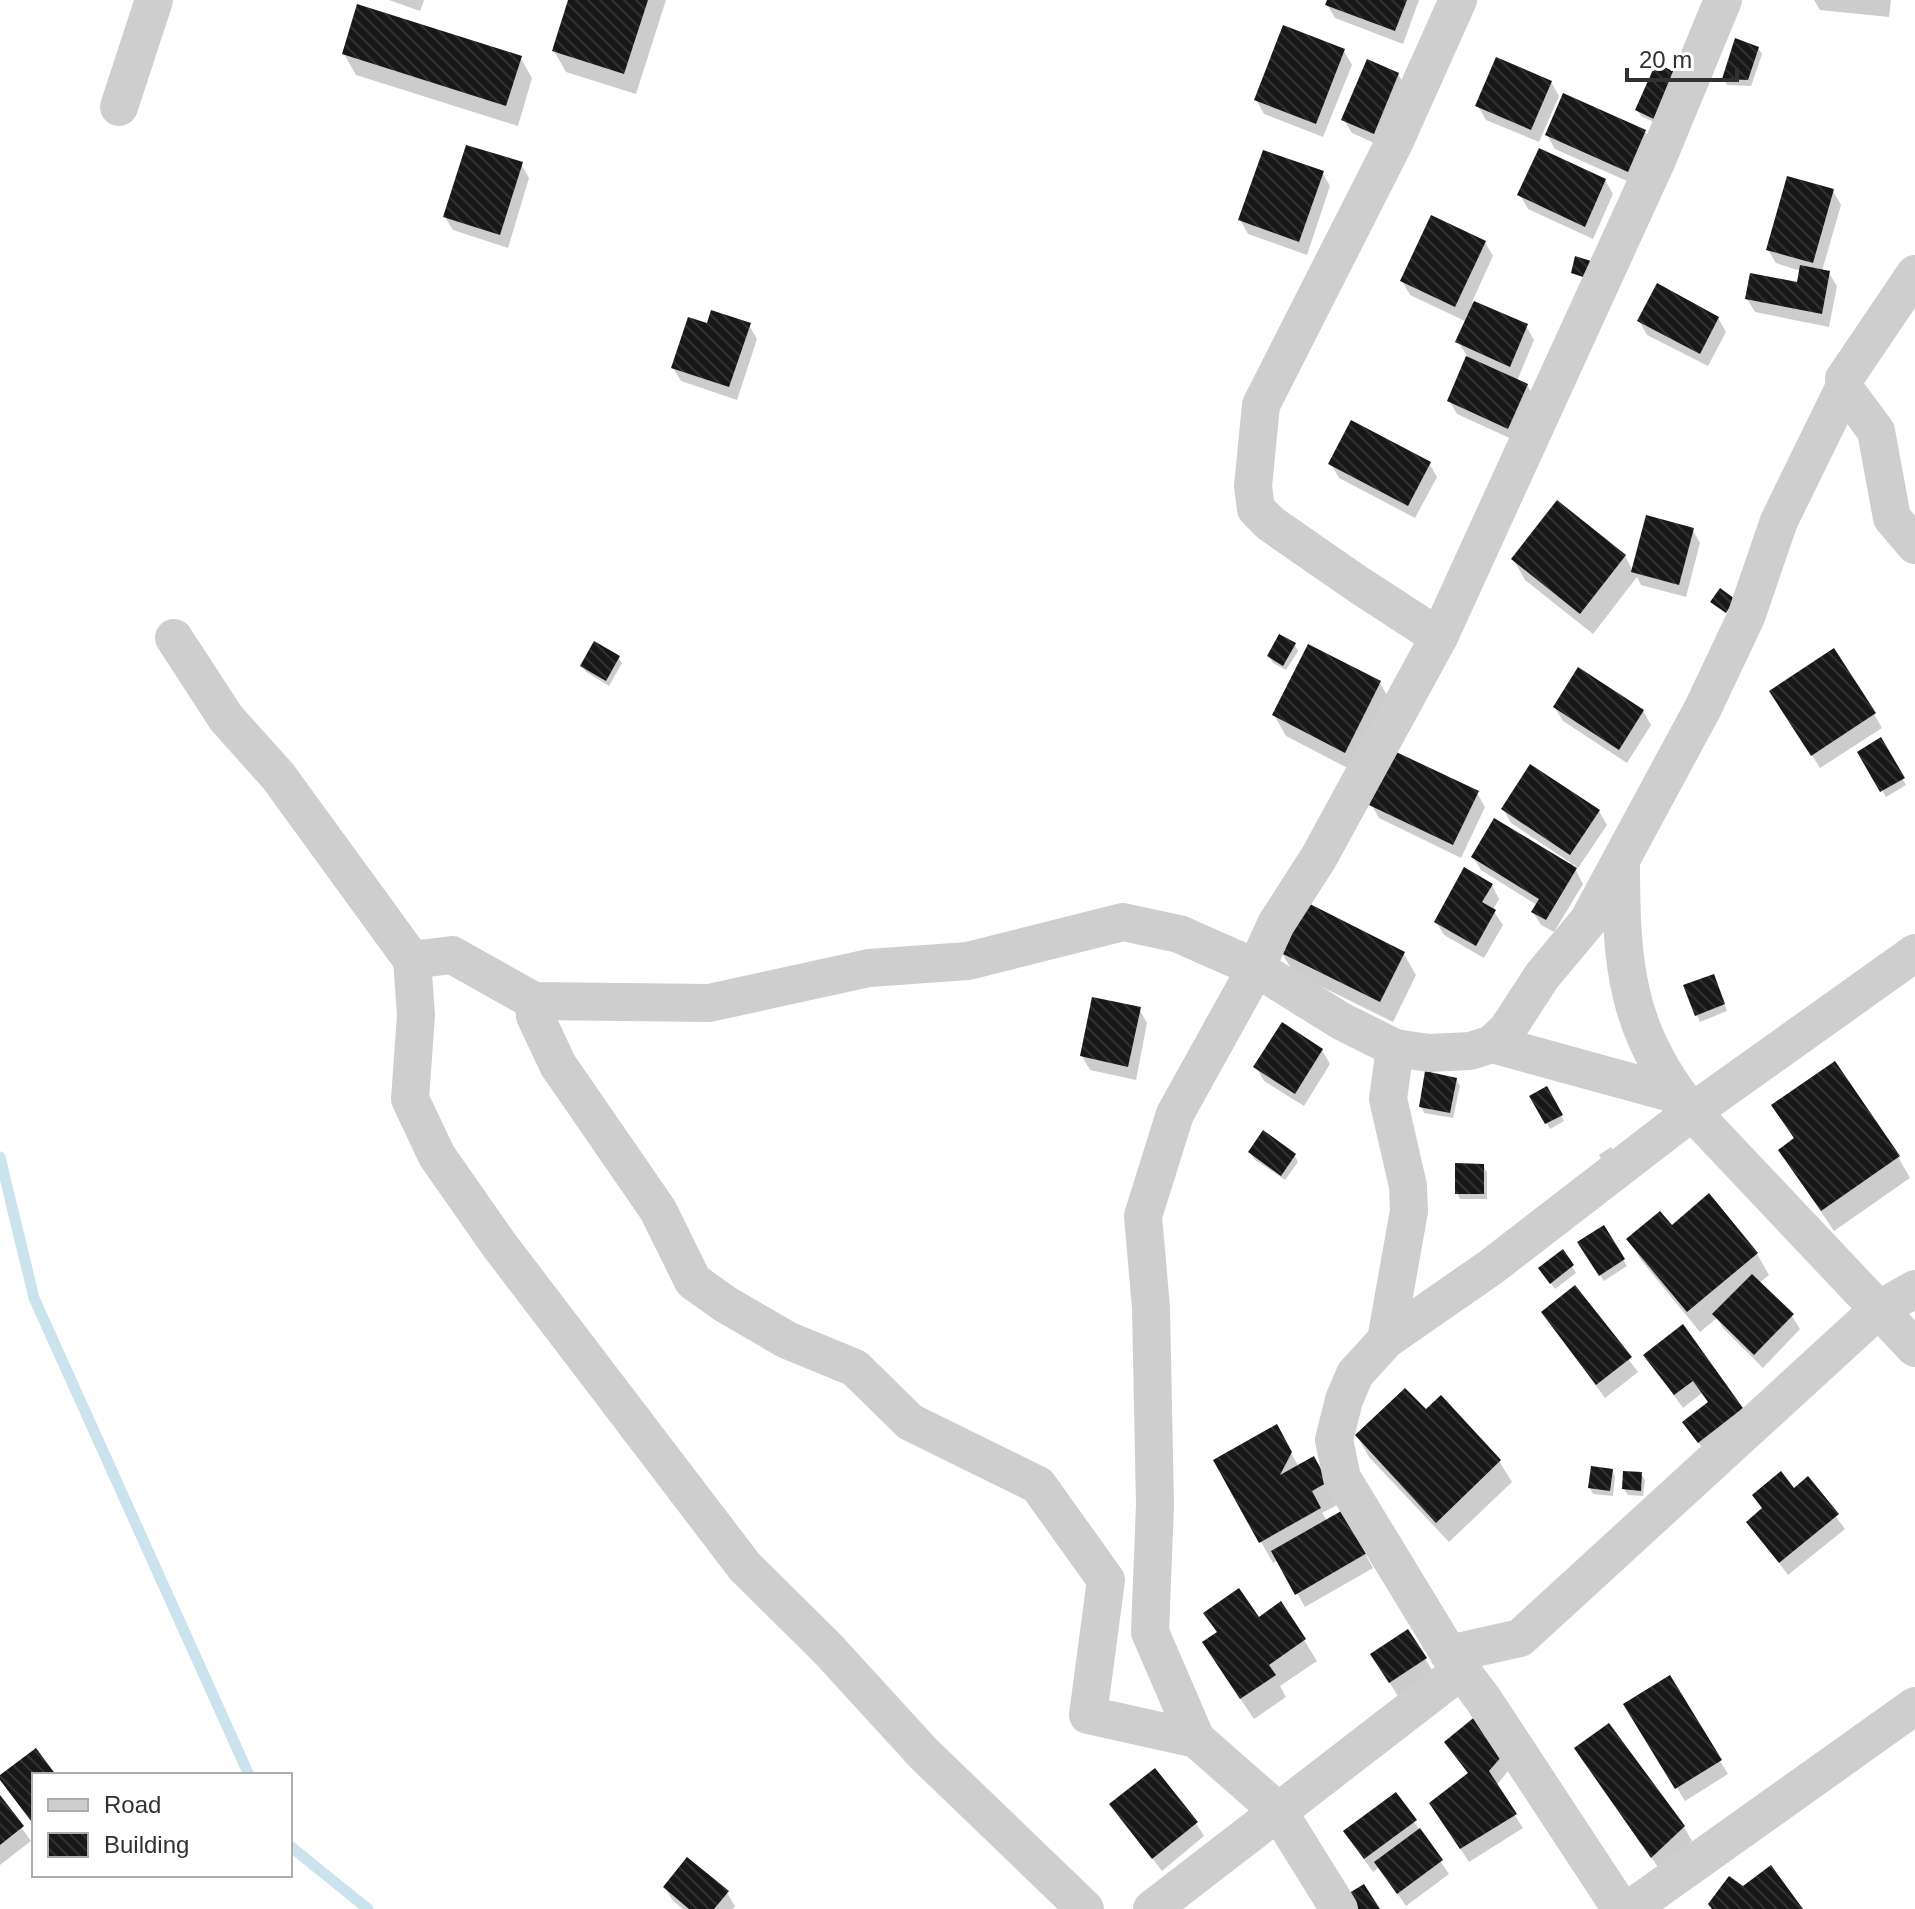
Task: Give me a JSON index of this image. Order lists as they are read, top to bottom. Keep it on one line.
{"legend":["Road","Building"],"scale_bar":"20 m"}
